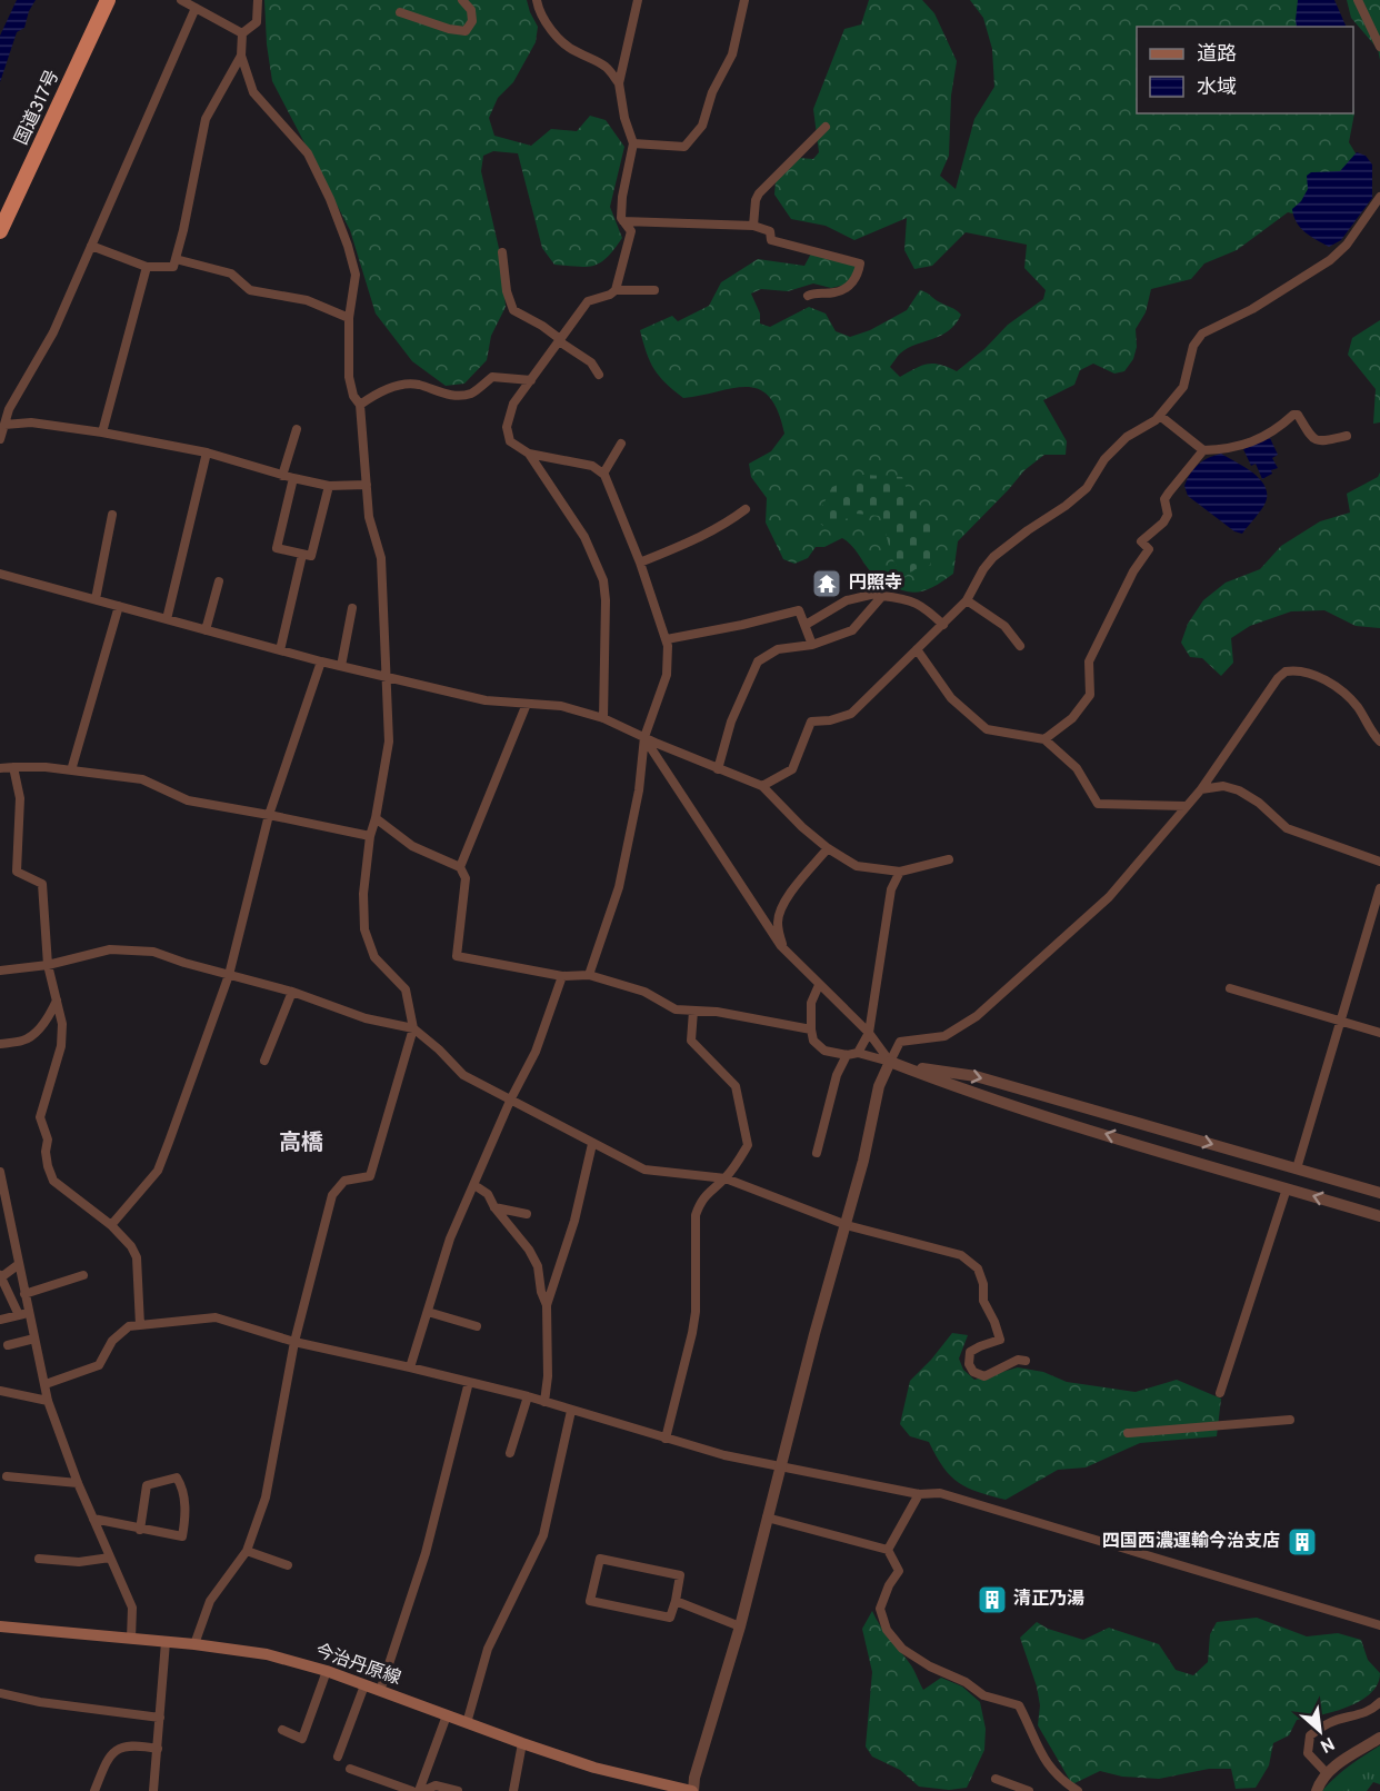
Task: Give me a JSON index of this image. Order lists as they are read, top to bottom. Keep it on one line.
{"streets":{"highway":["国道317号"],"main road":["今治丹原線"]},"districts":["高橋"],"places":{"temple":["円照寺"],"building":["四国西濃運輸今治支店","清正乃湯"]},"legend":["道路","水域"],"north":"bottom right"}
